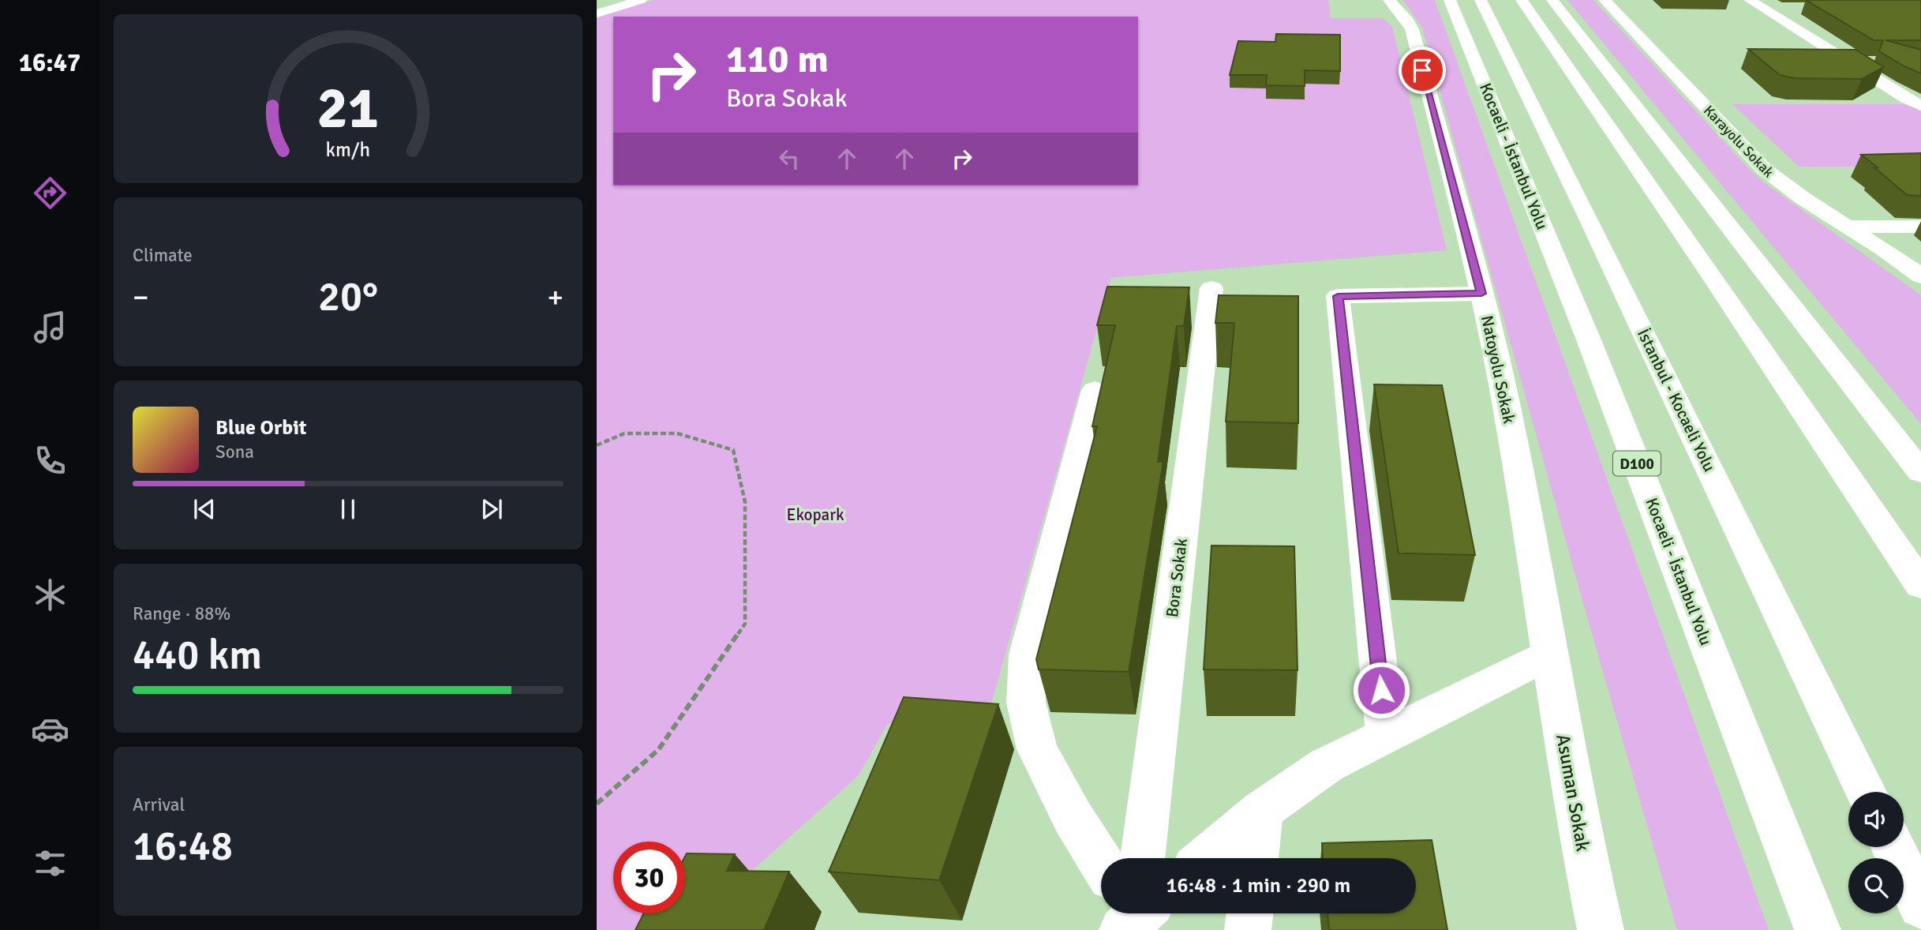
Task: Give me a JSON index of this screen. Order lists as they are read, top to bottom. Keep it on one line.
{"streets":{"main road":["Karayolu Sokak","Kocaeli - İstanbul Yolu","Natoyolu Sokak","İstanbul - Kocaeli Yolu","D100","Bora Sokak","Asuman Sokak"]},"crossings":[["Natoyolu Sokak","Asuman Sokak"]],"parks":["Ekopark"],"page":{"tabs":"16:47","turn":["110 m","Bora Sokak"],"tile":["Climate",["Range · 88%","440 km"],["Arrival","16:48"]],"heat":["−","20°","+"],"song":["Blue Orbit","Sona"],"limit":"30","trip":"16:48 · 1 min · 290 m","gauge":["21","km/h"]}}
